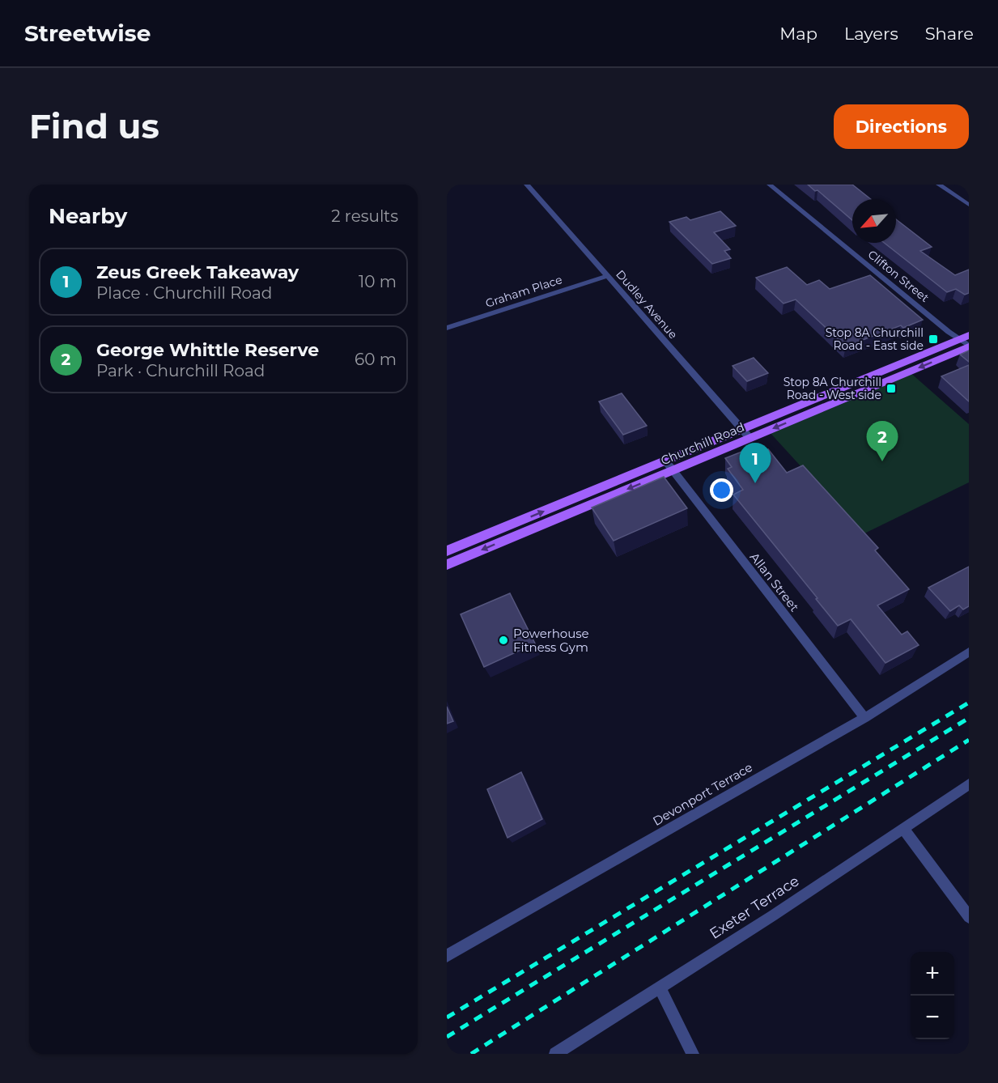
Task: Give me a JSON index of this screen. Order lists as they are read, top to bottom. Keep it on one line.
{"streets":{"main road":["Churchill Road"],"street":["Clifton Street","Graham Place","Dudley Avenue","Allan Street","Devonport Terrace","Exeter Terrace"]},"crossings":[["Clifton Street","Churchill Road"],["Graham Place","Dudley Avenue"],["Dudley Avenue","Churchill Road"],["Churchill Road","Allan Street"],["Allan Street","Devonport Terrace"]],"places":{"transit":["Stop 8A Churchill Road - East side","Stop 8A Churchill Road - West side"],"other":["Powerhouse Fitness Gym"]},"north":"bottom left","page":{"header":"Streetwise","nav":["Map","Layers","Share"],"buttons":"Directions","title":"Find us","heading":["Nearby","2 results"],"list":[{"mark":"1","name":"Zeus Greek Takeaway","note":"Place · Churchill Road","value":"10 m"},{"mark":"2","name":"George Whittle Reserve","note":"Park · Churchill Road","value":"60 m"}],"pins":["2","1"],"map_buttons":["+","−"]}}
